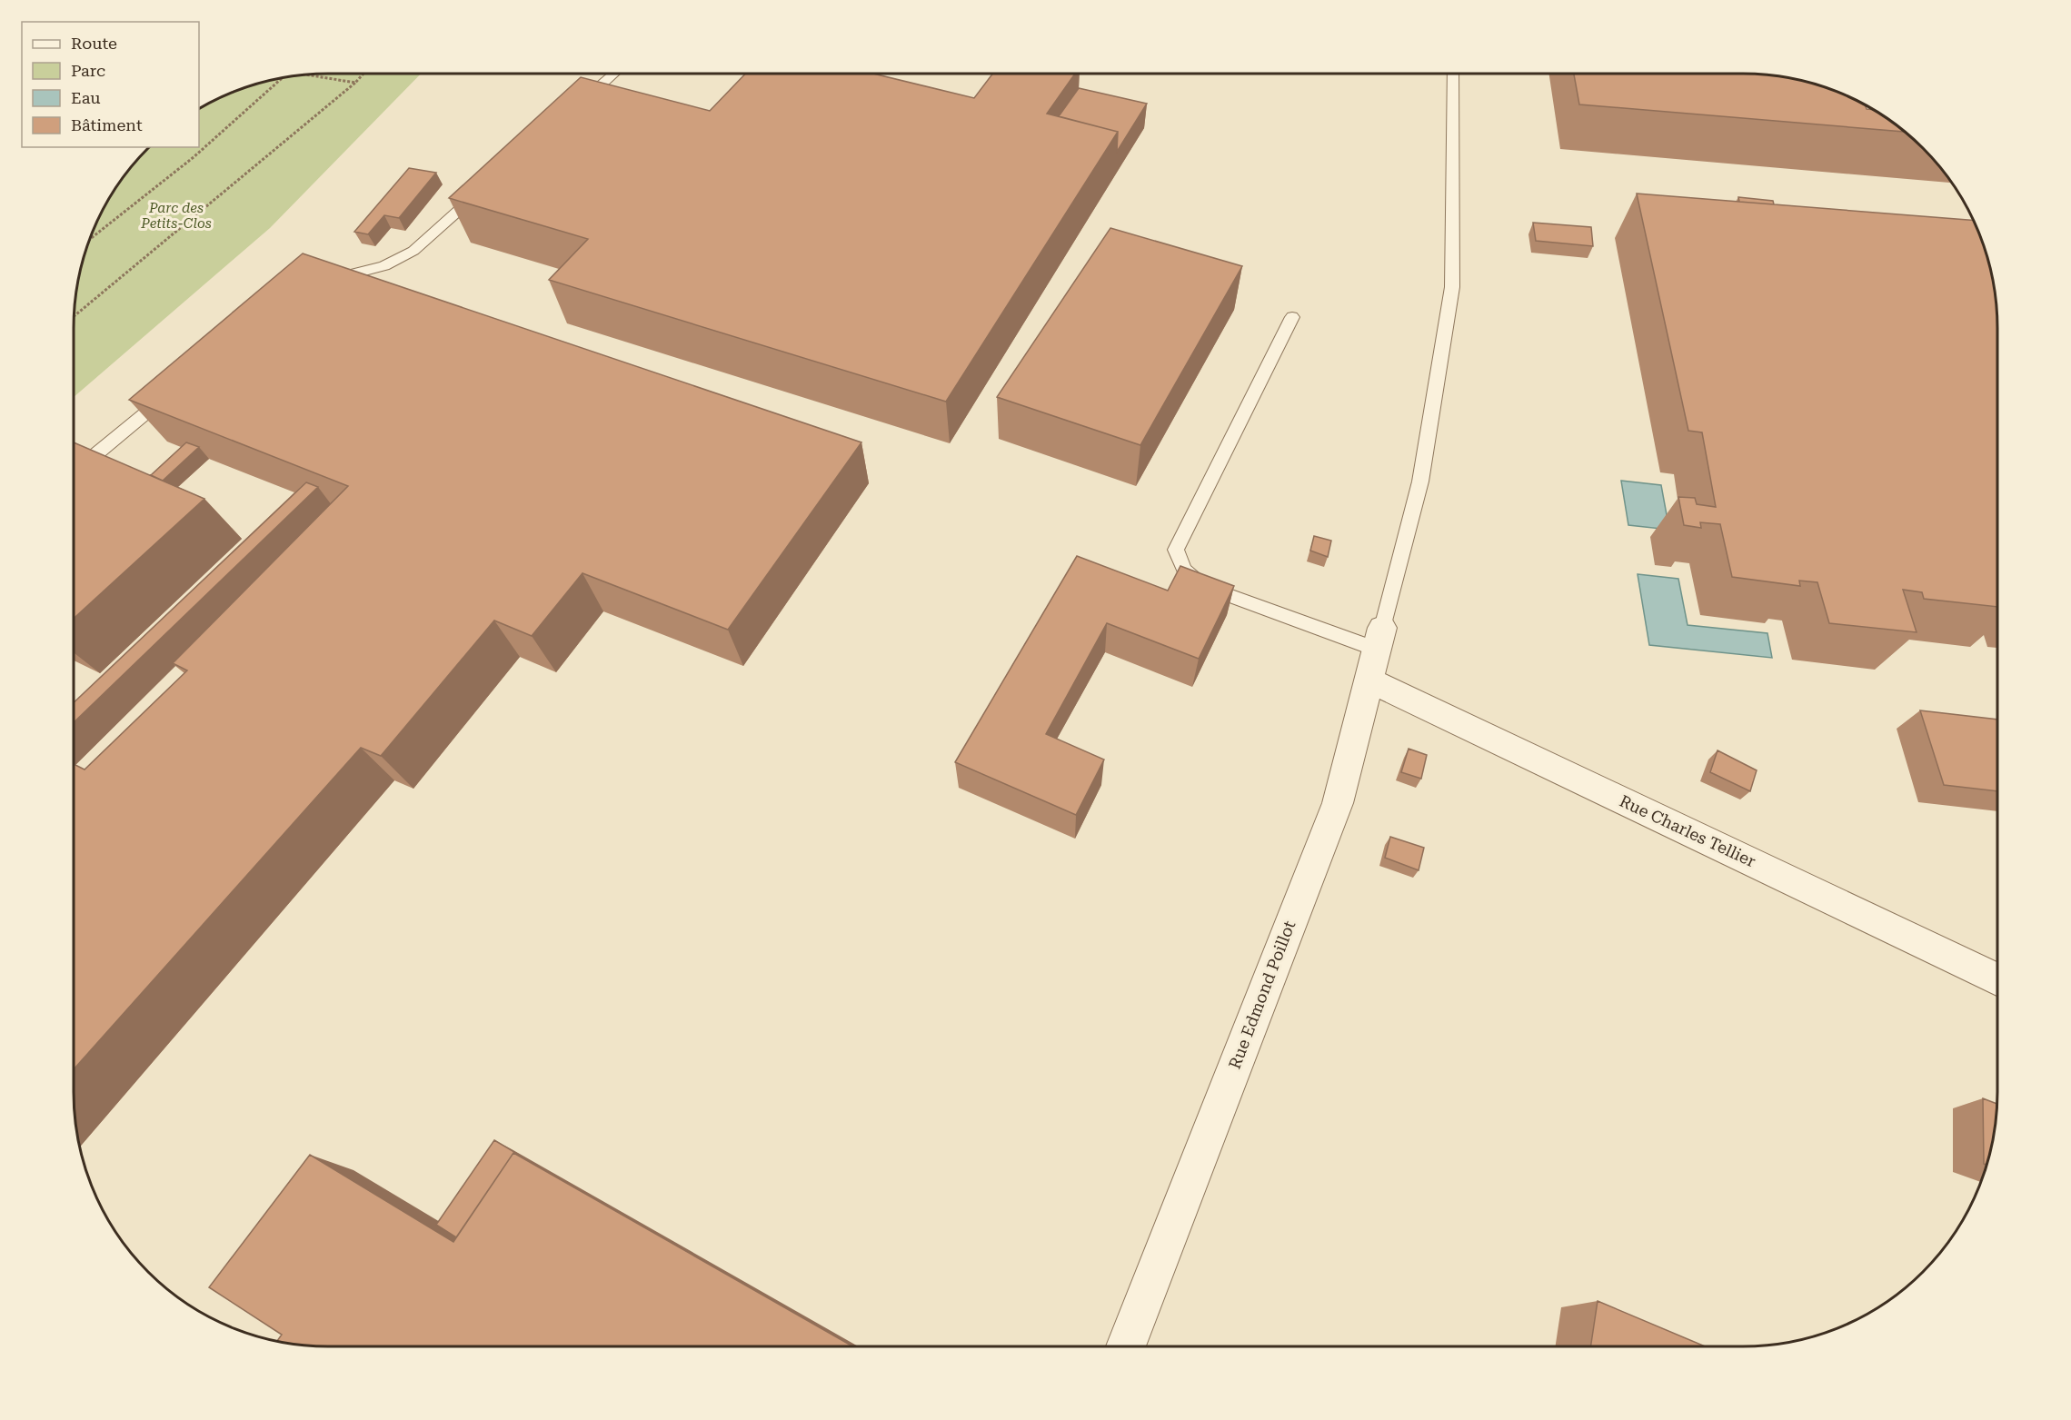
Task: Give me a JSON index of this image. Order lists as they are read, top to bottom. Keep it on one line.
{"streets":{"street":["Rue Charles Tellier","Rue Edmond Poillot"]},"crossings":[["Rue Charles Tellier","Rue Edmond Poillot"]],"parks":["Parc des Petits-Clos"],"legend":["Route","Parc","Eau","Bâtiment"]}
